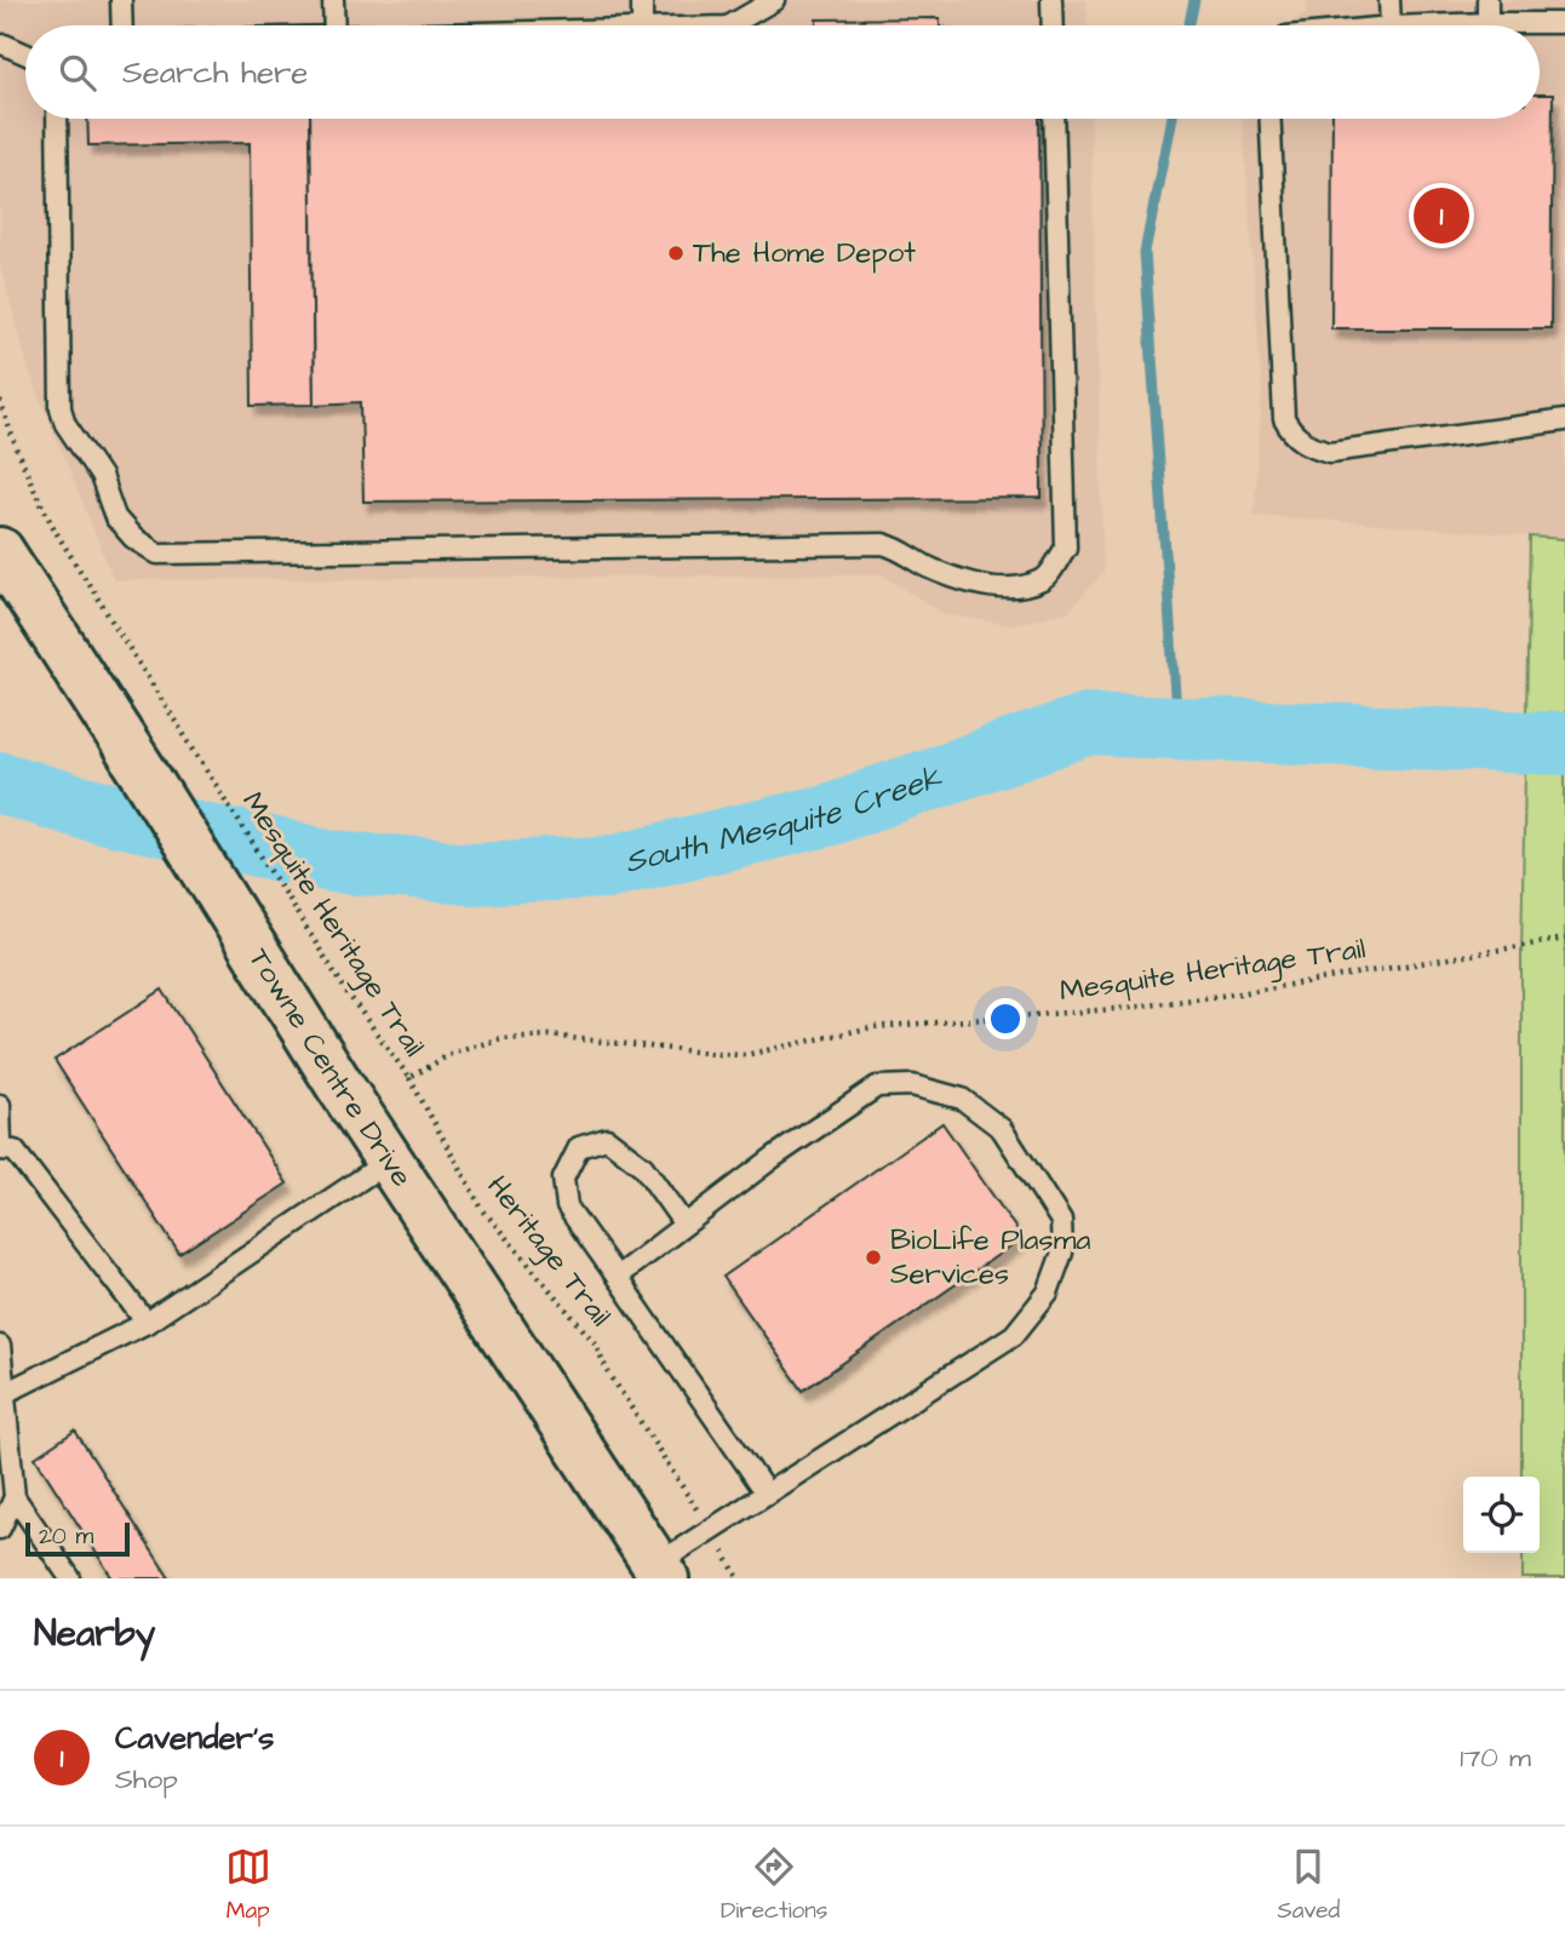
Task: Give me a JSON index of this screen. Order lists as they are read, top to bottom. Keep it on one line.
{"streets":{"street":["Towne Centre Drive"],"path":["Mesquite Heritage Trail","Heritage Trail"]},"crossings":[["Mesquite Heritage Trail","Heritage Trail"]],"water":["South Mesquite Creek"],"places":["The Home Depot","BioLife Plasma Services"],"scale_bar":"20 m","page":{"search":"Search here","pins":"1","scale":"20 m","heading":"Nearby","list":[{"mark":"1","name":"Cavender's","note":"Shop","value":"170 m"}],"nav":["Map","Directions","Saved"]}}
